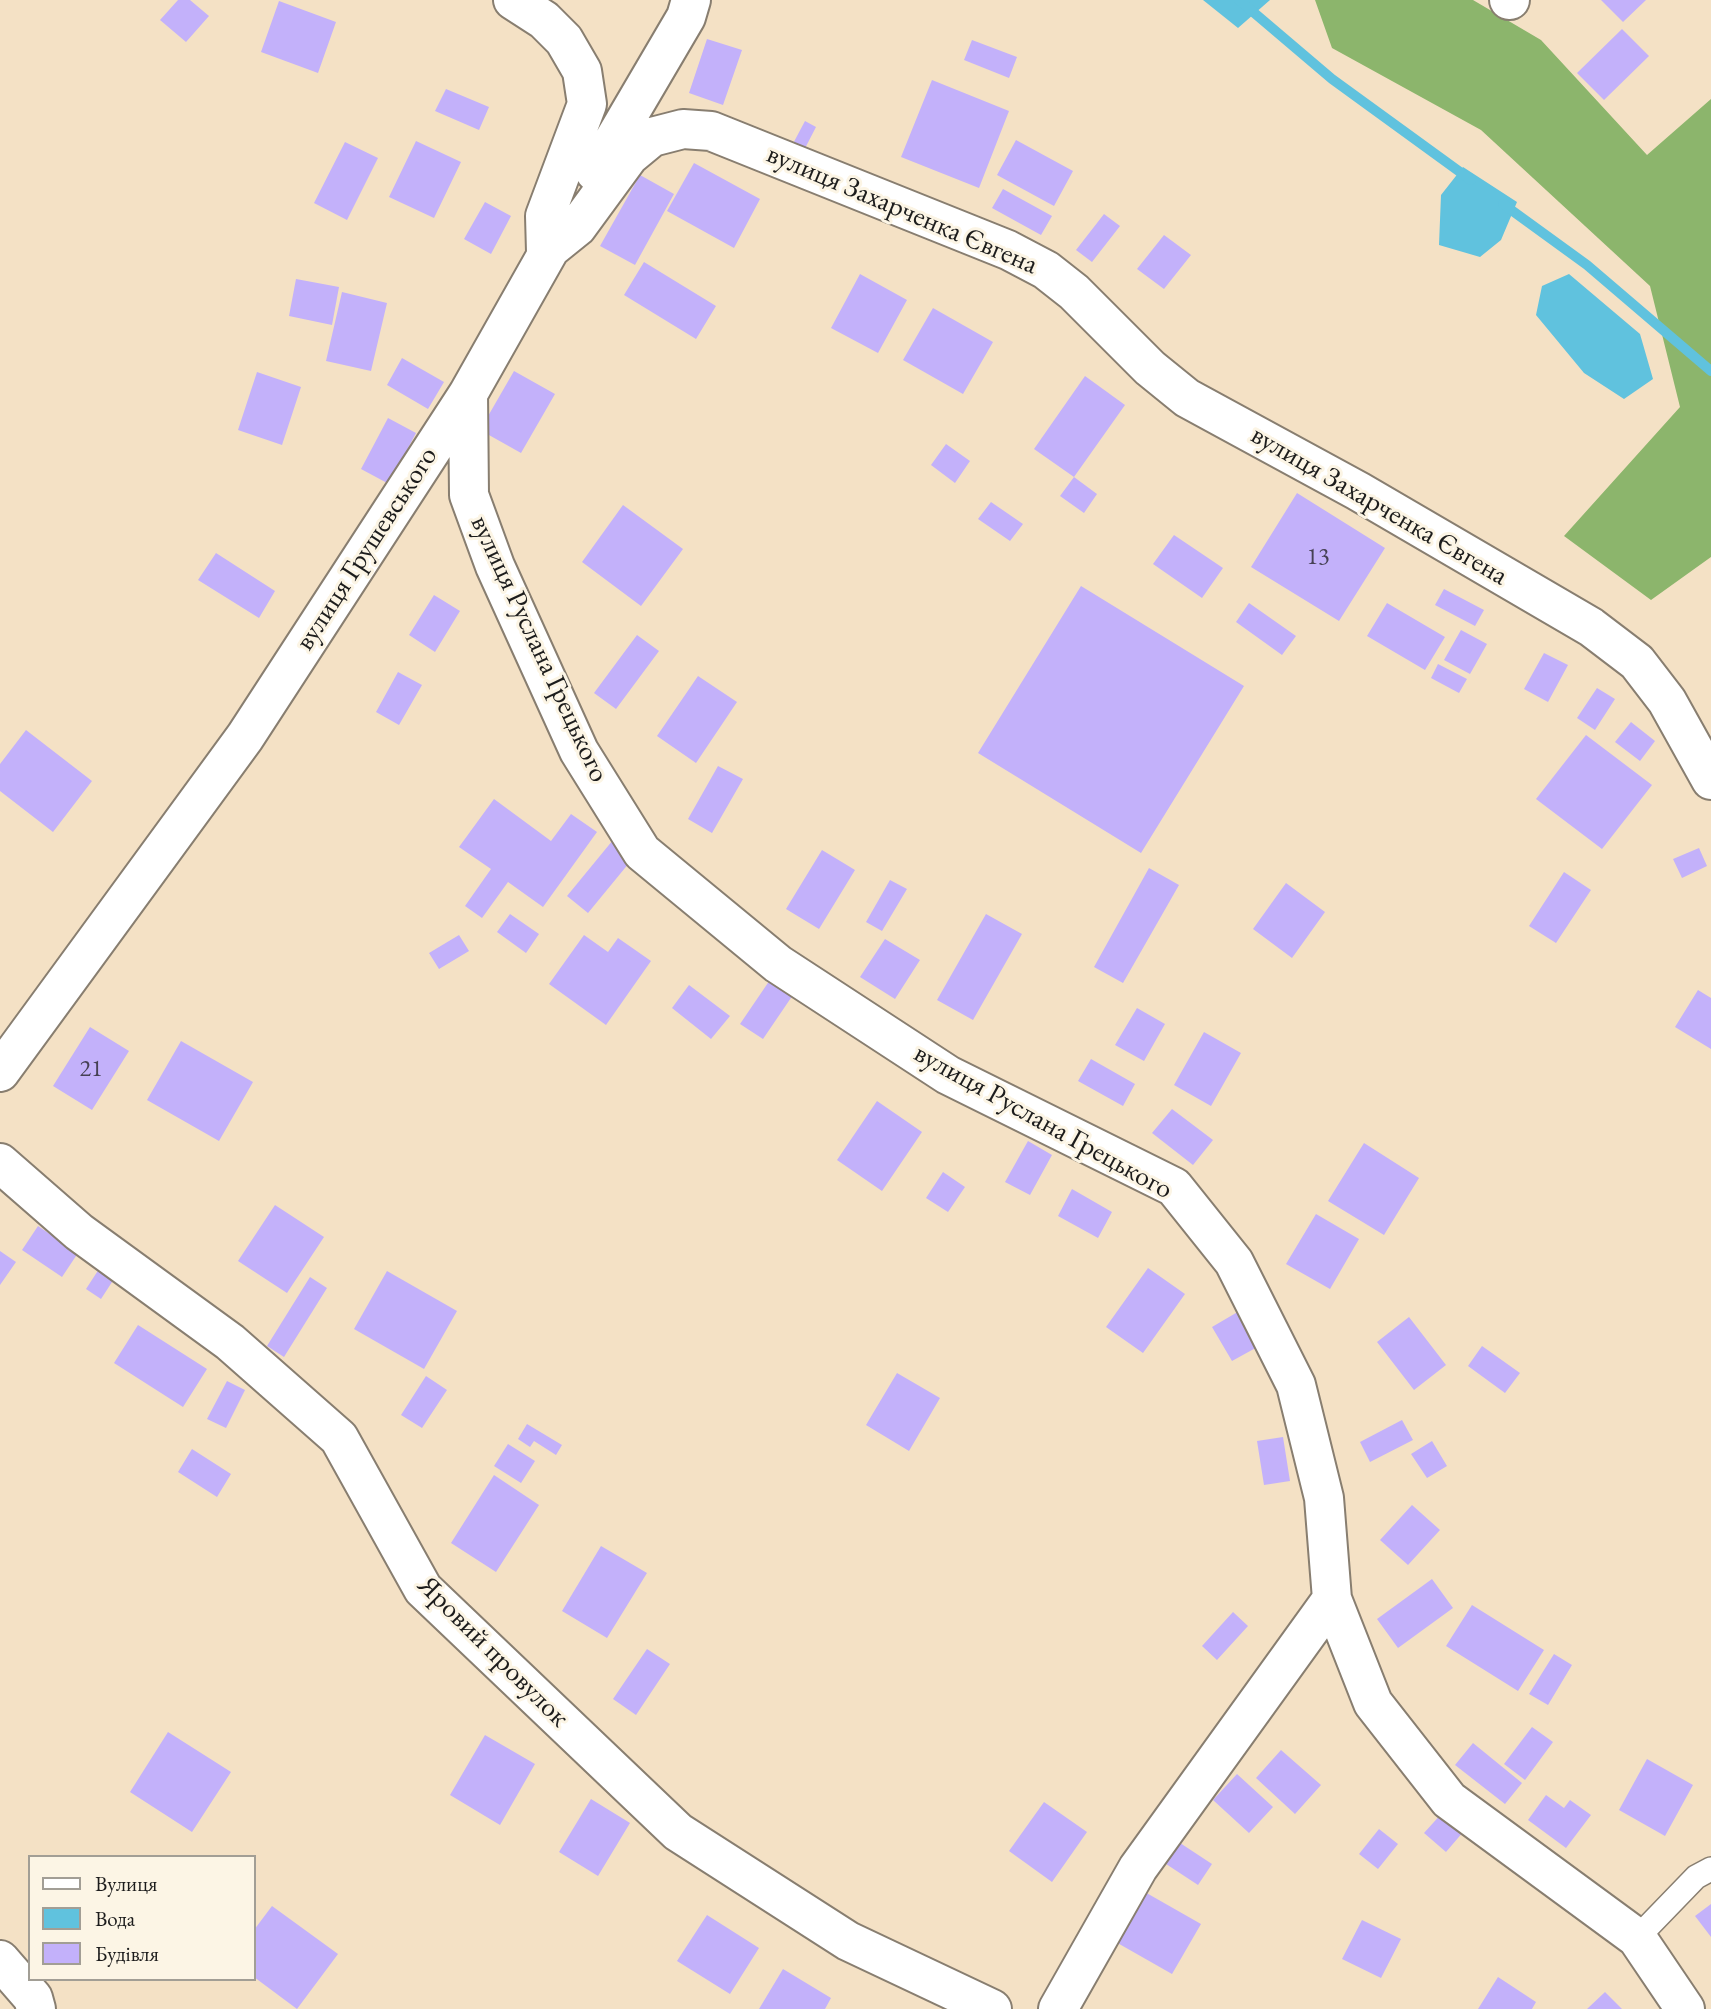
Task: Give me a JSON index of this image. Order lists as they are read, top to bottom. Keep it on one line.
{"streets":{"street":["вулиця Захарченка Євгена","вулиця Грушевського","вулиця Руслана Грецького","Яровий провулок"]},"crossings":[["вулиця Захарченка Євгена","вулиця Грушевського"],["вулиця Грушевського","вулиця Руслана Грецького"]],"house_numbers":["13","21"],"legend":["Вулиця","Вода","Будівля"]}
